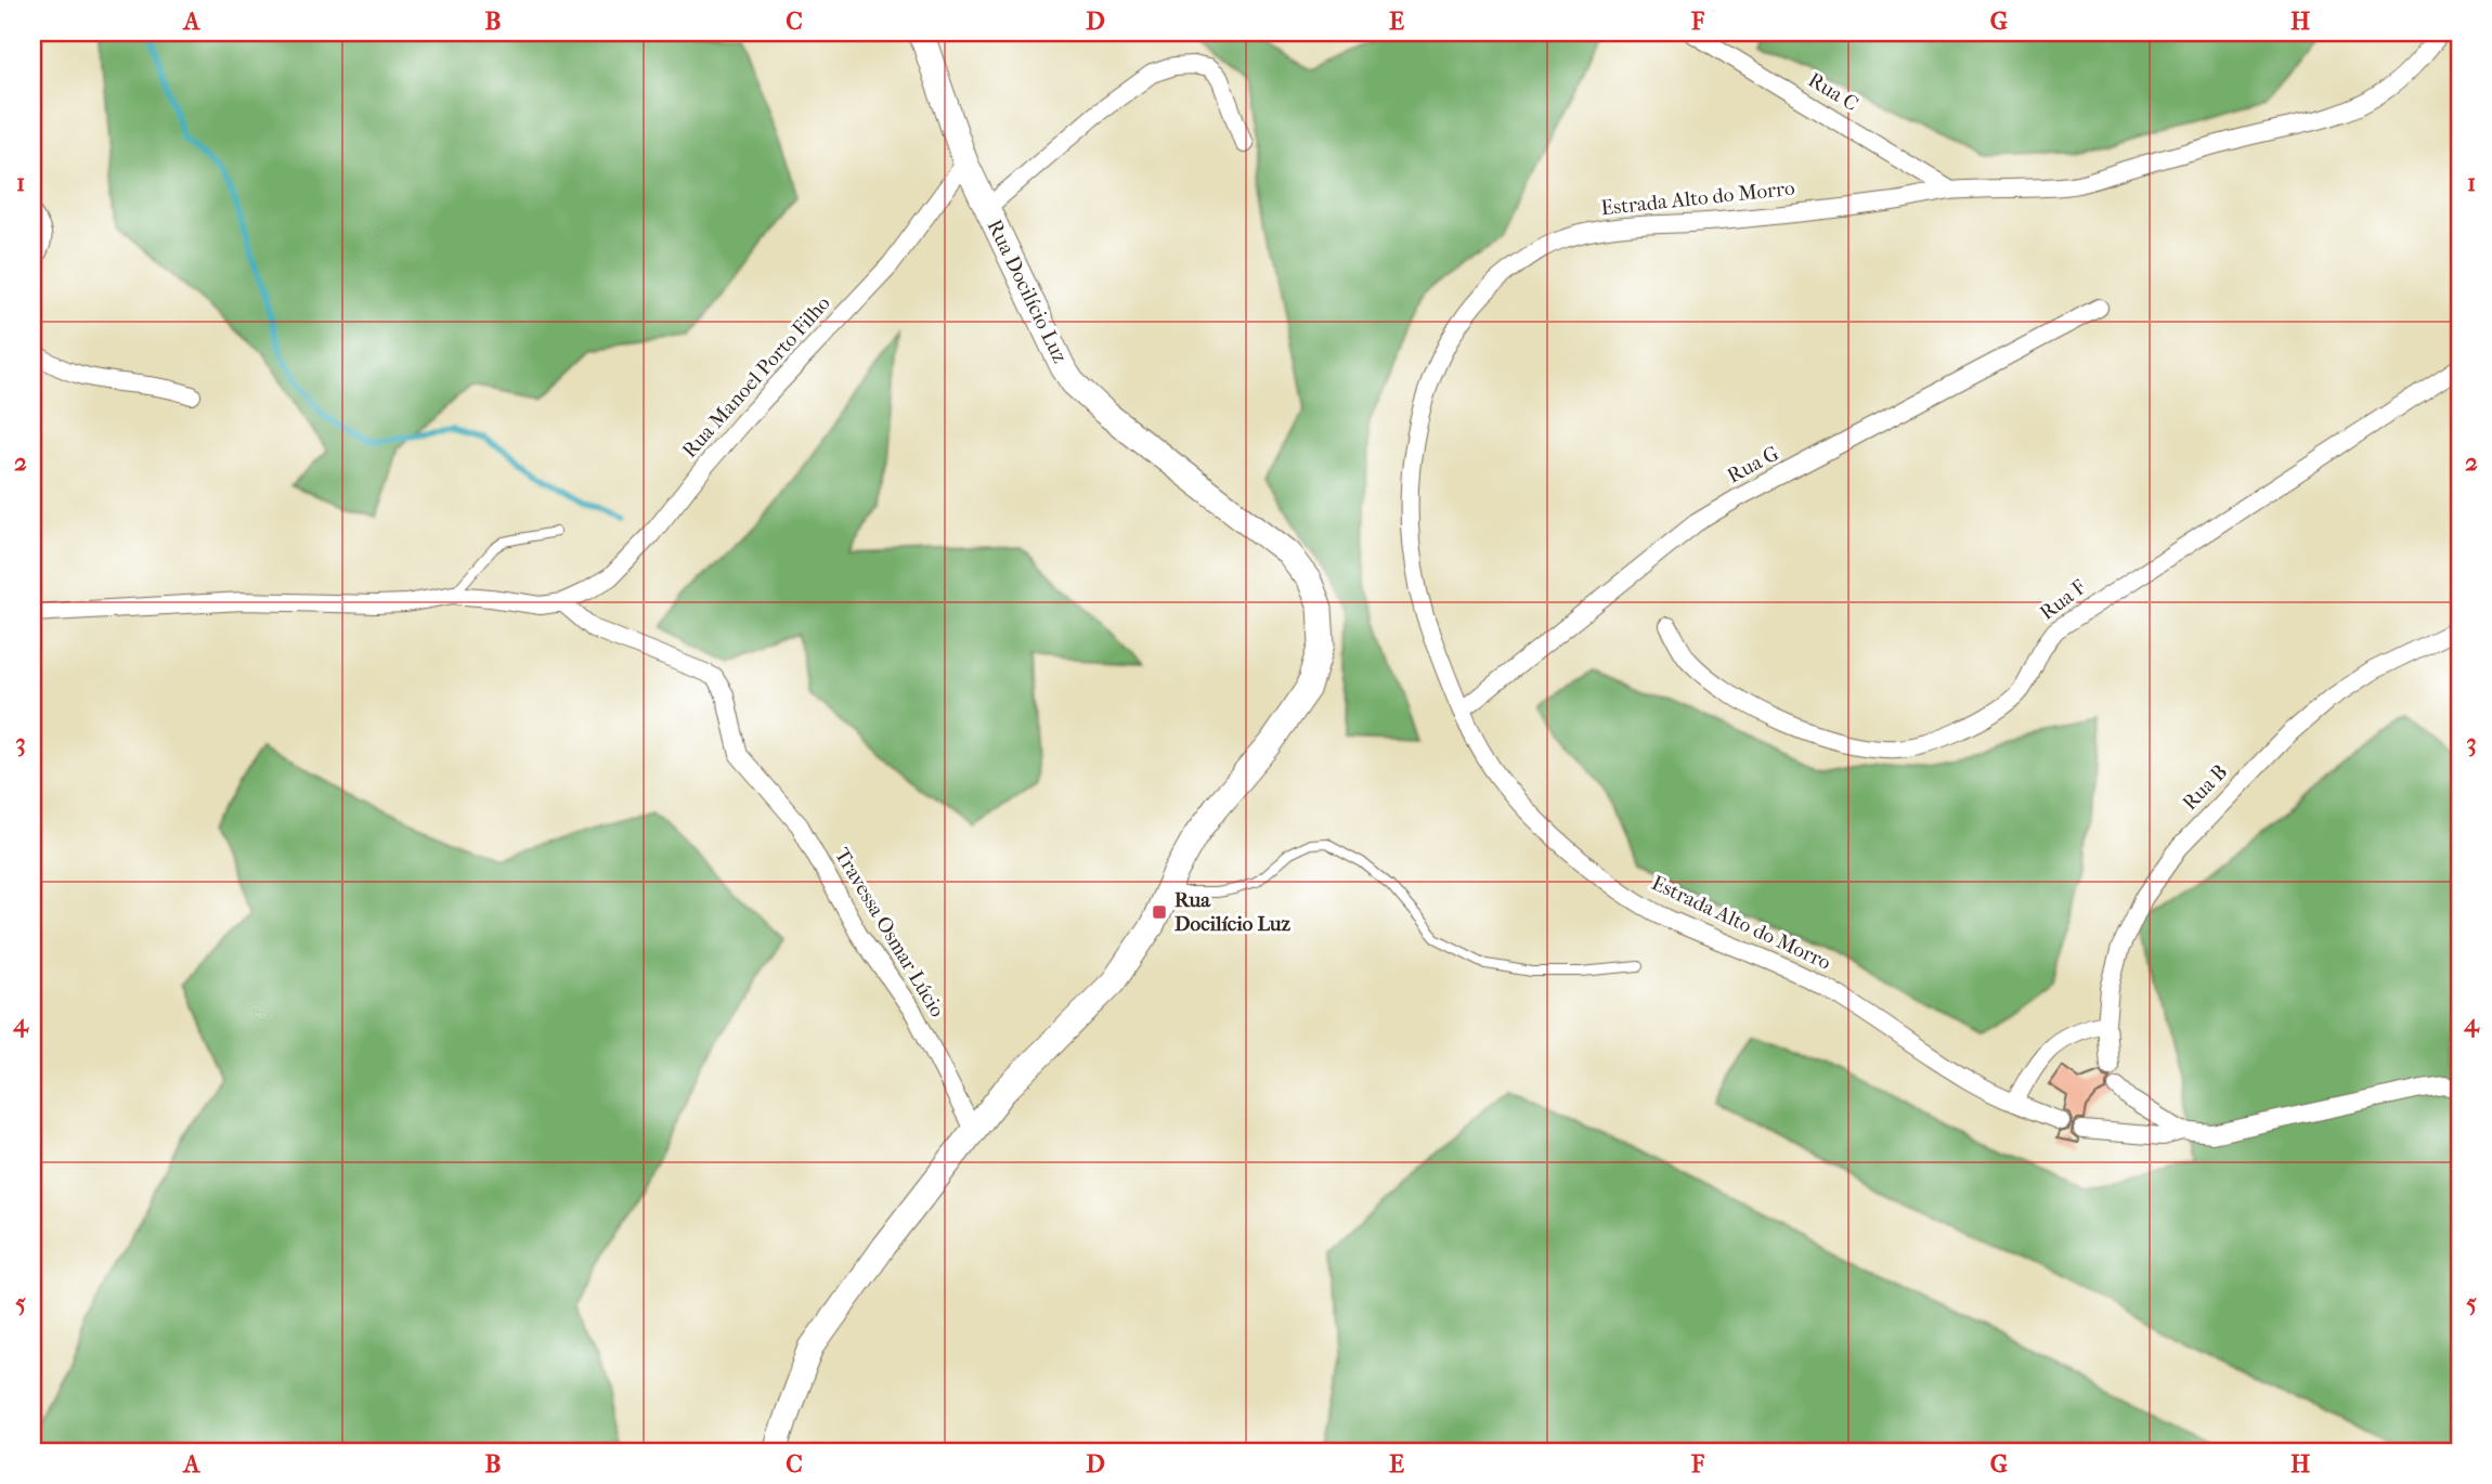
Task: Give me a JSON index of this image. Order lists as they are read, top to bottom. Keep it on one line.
{"streets":{"main road":["Rua Docilício Luz"],"street":["Rua C","Estrada Alto do Morro","Rua Manoel Porto Filho","Rua G","Rua F","Rua B","Travessa Osmar Lúcio"]},"crossings":[["Rua C","Estrada Alto do Morro"],["Estrada Alto do Morro","Rua G"],["Rua Docilício Luz","Rua Manoel Porto Filho"],["Rua Docilício Luz","Travessa Osmar Lúcio"],["Rua Manoel Porto Filho","Travessa Osmar Lúcio"]],"places":{"transit":["Rua Docilício Luz"]},"grid":{"columns":["A","B","C","D","E","F","G","H"],"rows":["1","2","3","4","5"]}}
